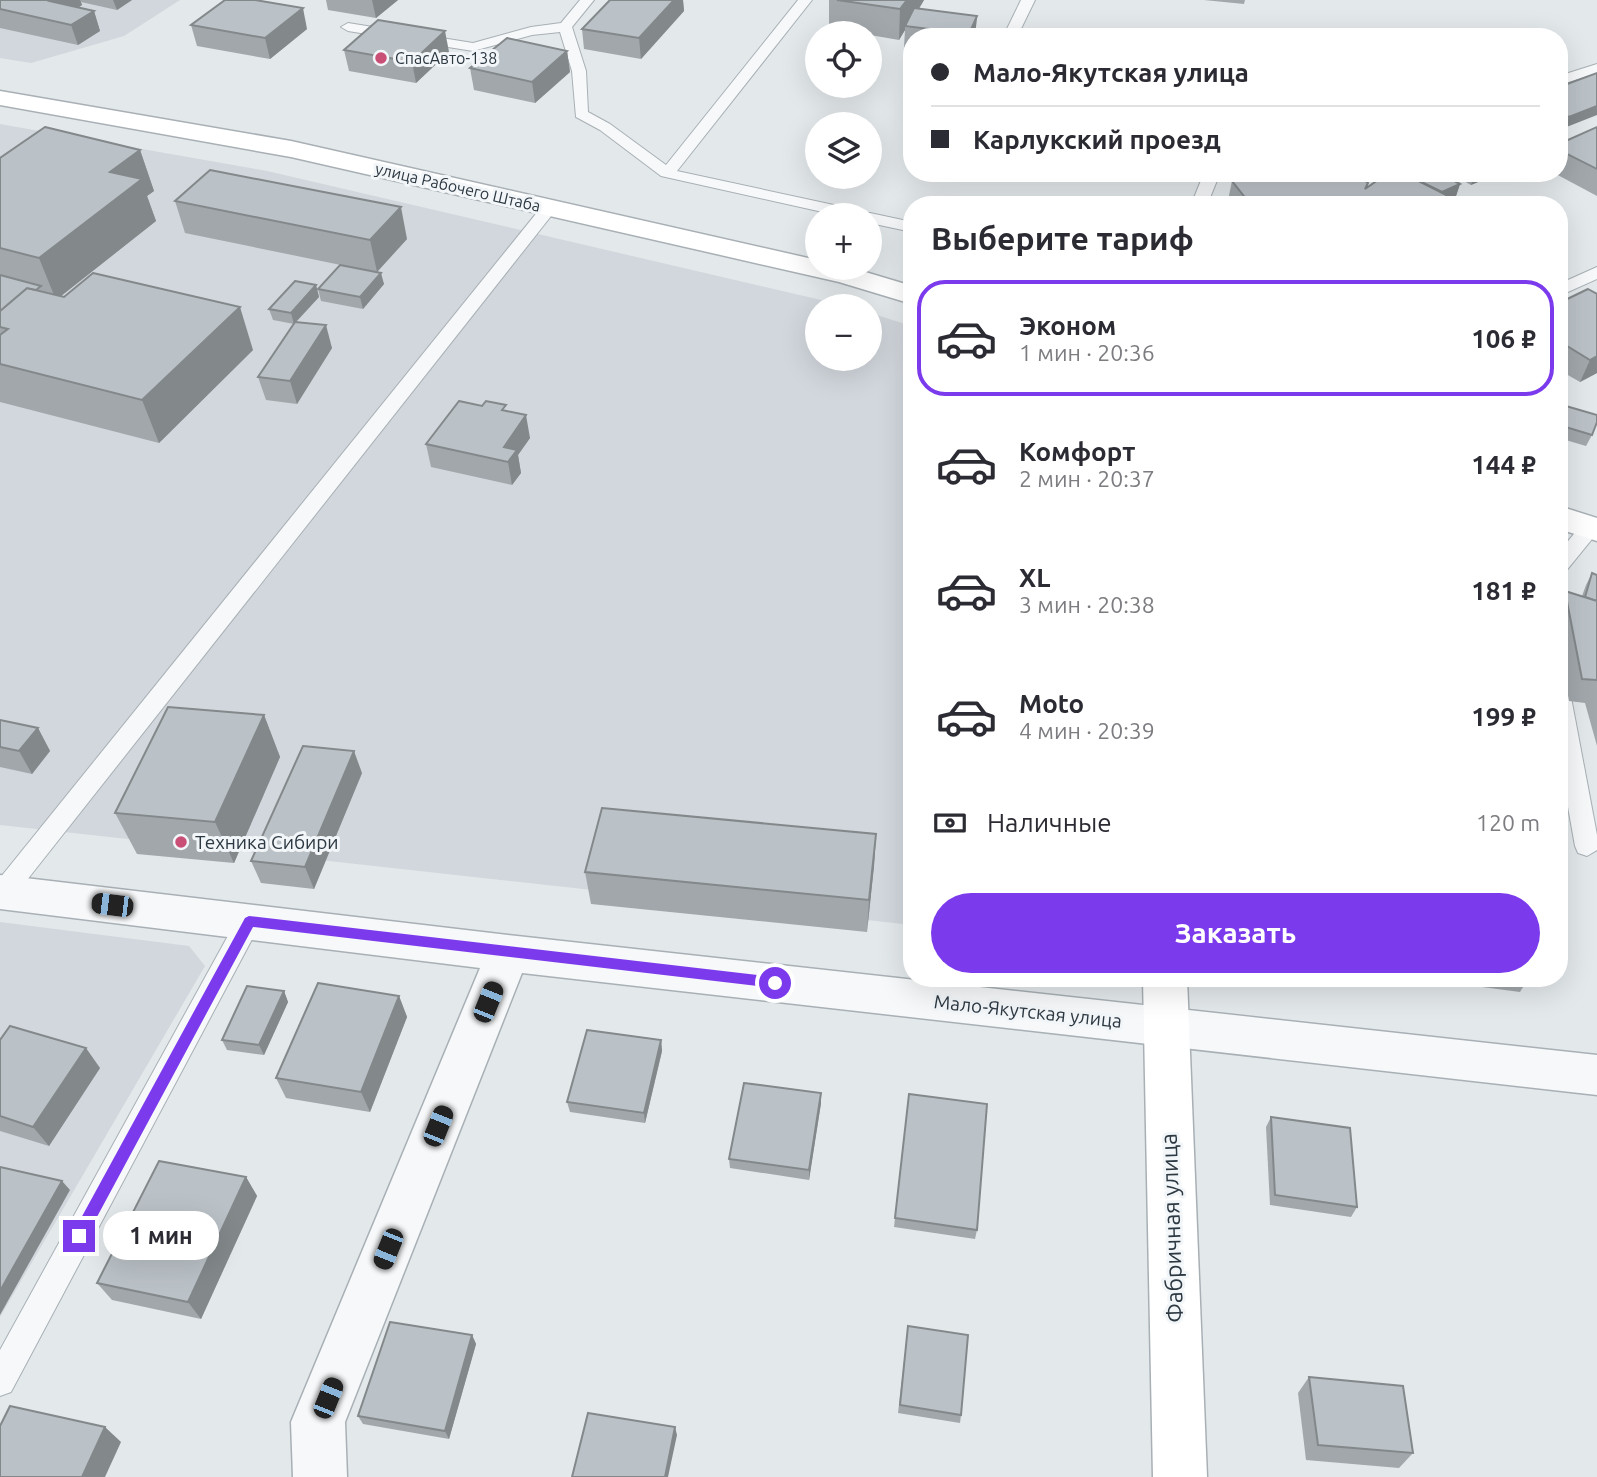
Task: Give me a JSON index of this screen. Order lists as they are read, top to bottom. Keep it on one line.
{"streets":{"main road":["улица Рабочего Штаба","Фабричная улица"],"street":["Мало-Якутская улица"]},"crossings":[["Мало-Якутская улица","Фабричная улица"]],"places":["СпасАвто-138","Техника Сибири"],"page":{"map_buttons":["+","−"],"banner":["Мало-Якутская улица","Карлукский проезд"],"heading":"Выберите тариф","list":[{"name":"Эконом","note":"1 мин · 20:36","value":"106 ₽"},{"name":"Комфорт","note":"2 мин · 20:37","value":"144 ₽"},{"name":"XL","note":"3 мин · 20:38","value":"181 ₽"},{"name":"Moto","note":"4 мин · 20:39","value":"199 ₽"}],"pay":["Наличные","120 m"],"buttons":"Заказать","bubble":"1 мин"}}
